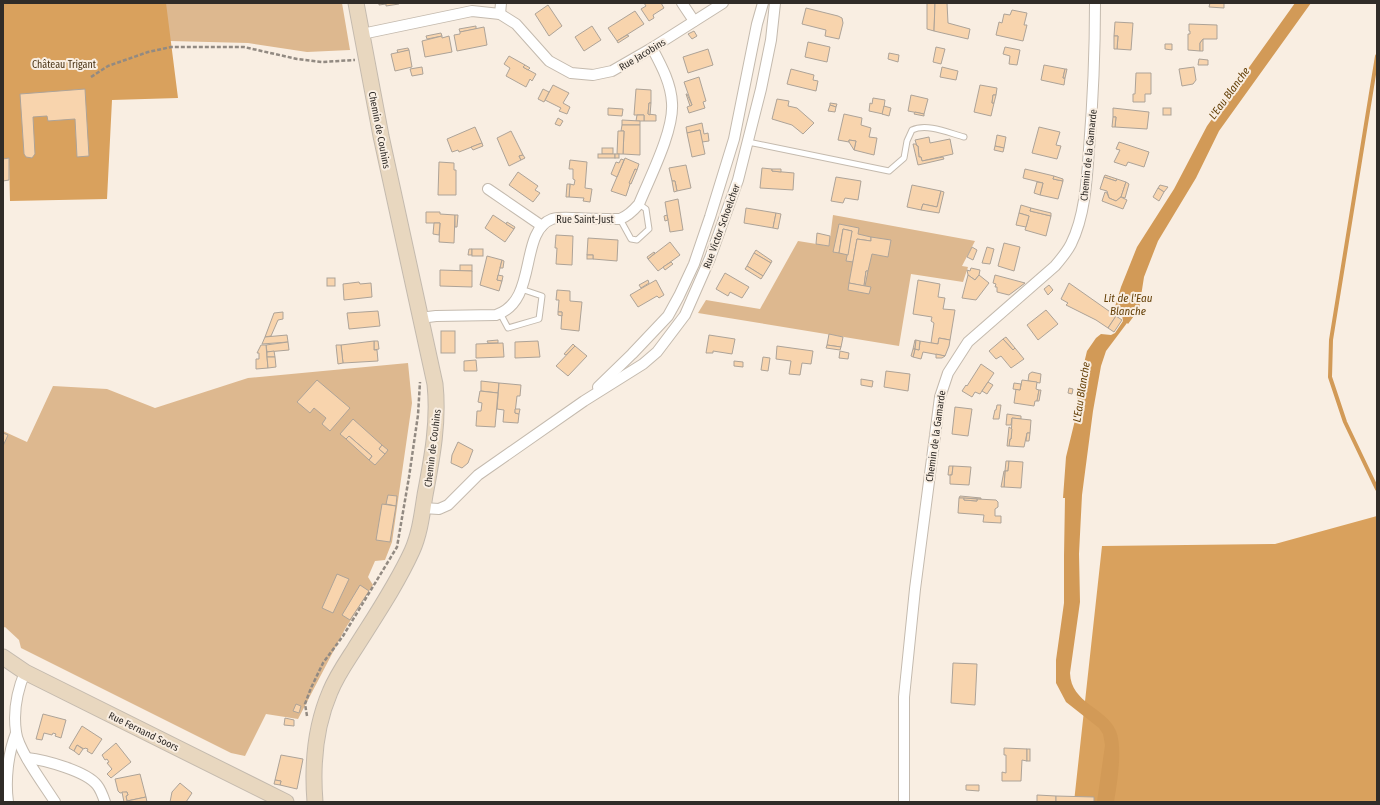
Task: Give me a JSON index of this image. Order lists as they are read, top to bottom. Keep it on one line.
{"streets":{"street":["Rue Jacobins","Chemin de Couhins","Chemin de la Gamarde","Rue Saint-Just","Rue Victor Schoelcher","Rue Fernand Soors"]},"crossings":[["Rue Jacobins","Chemin de Couhins"],["Rue Jacobins","Rue Saint-Just"],["Chemin de Couhins","Rue Victor Schoelcher"]],"water":["L'Eau Blanche","Lit de l'Eau Blanche"],"parks":["Château Trigant"]}
